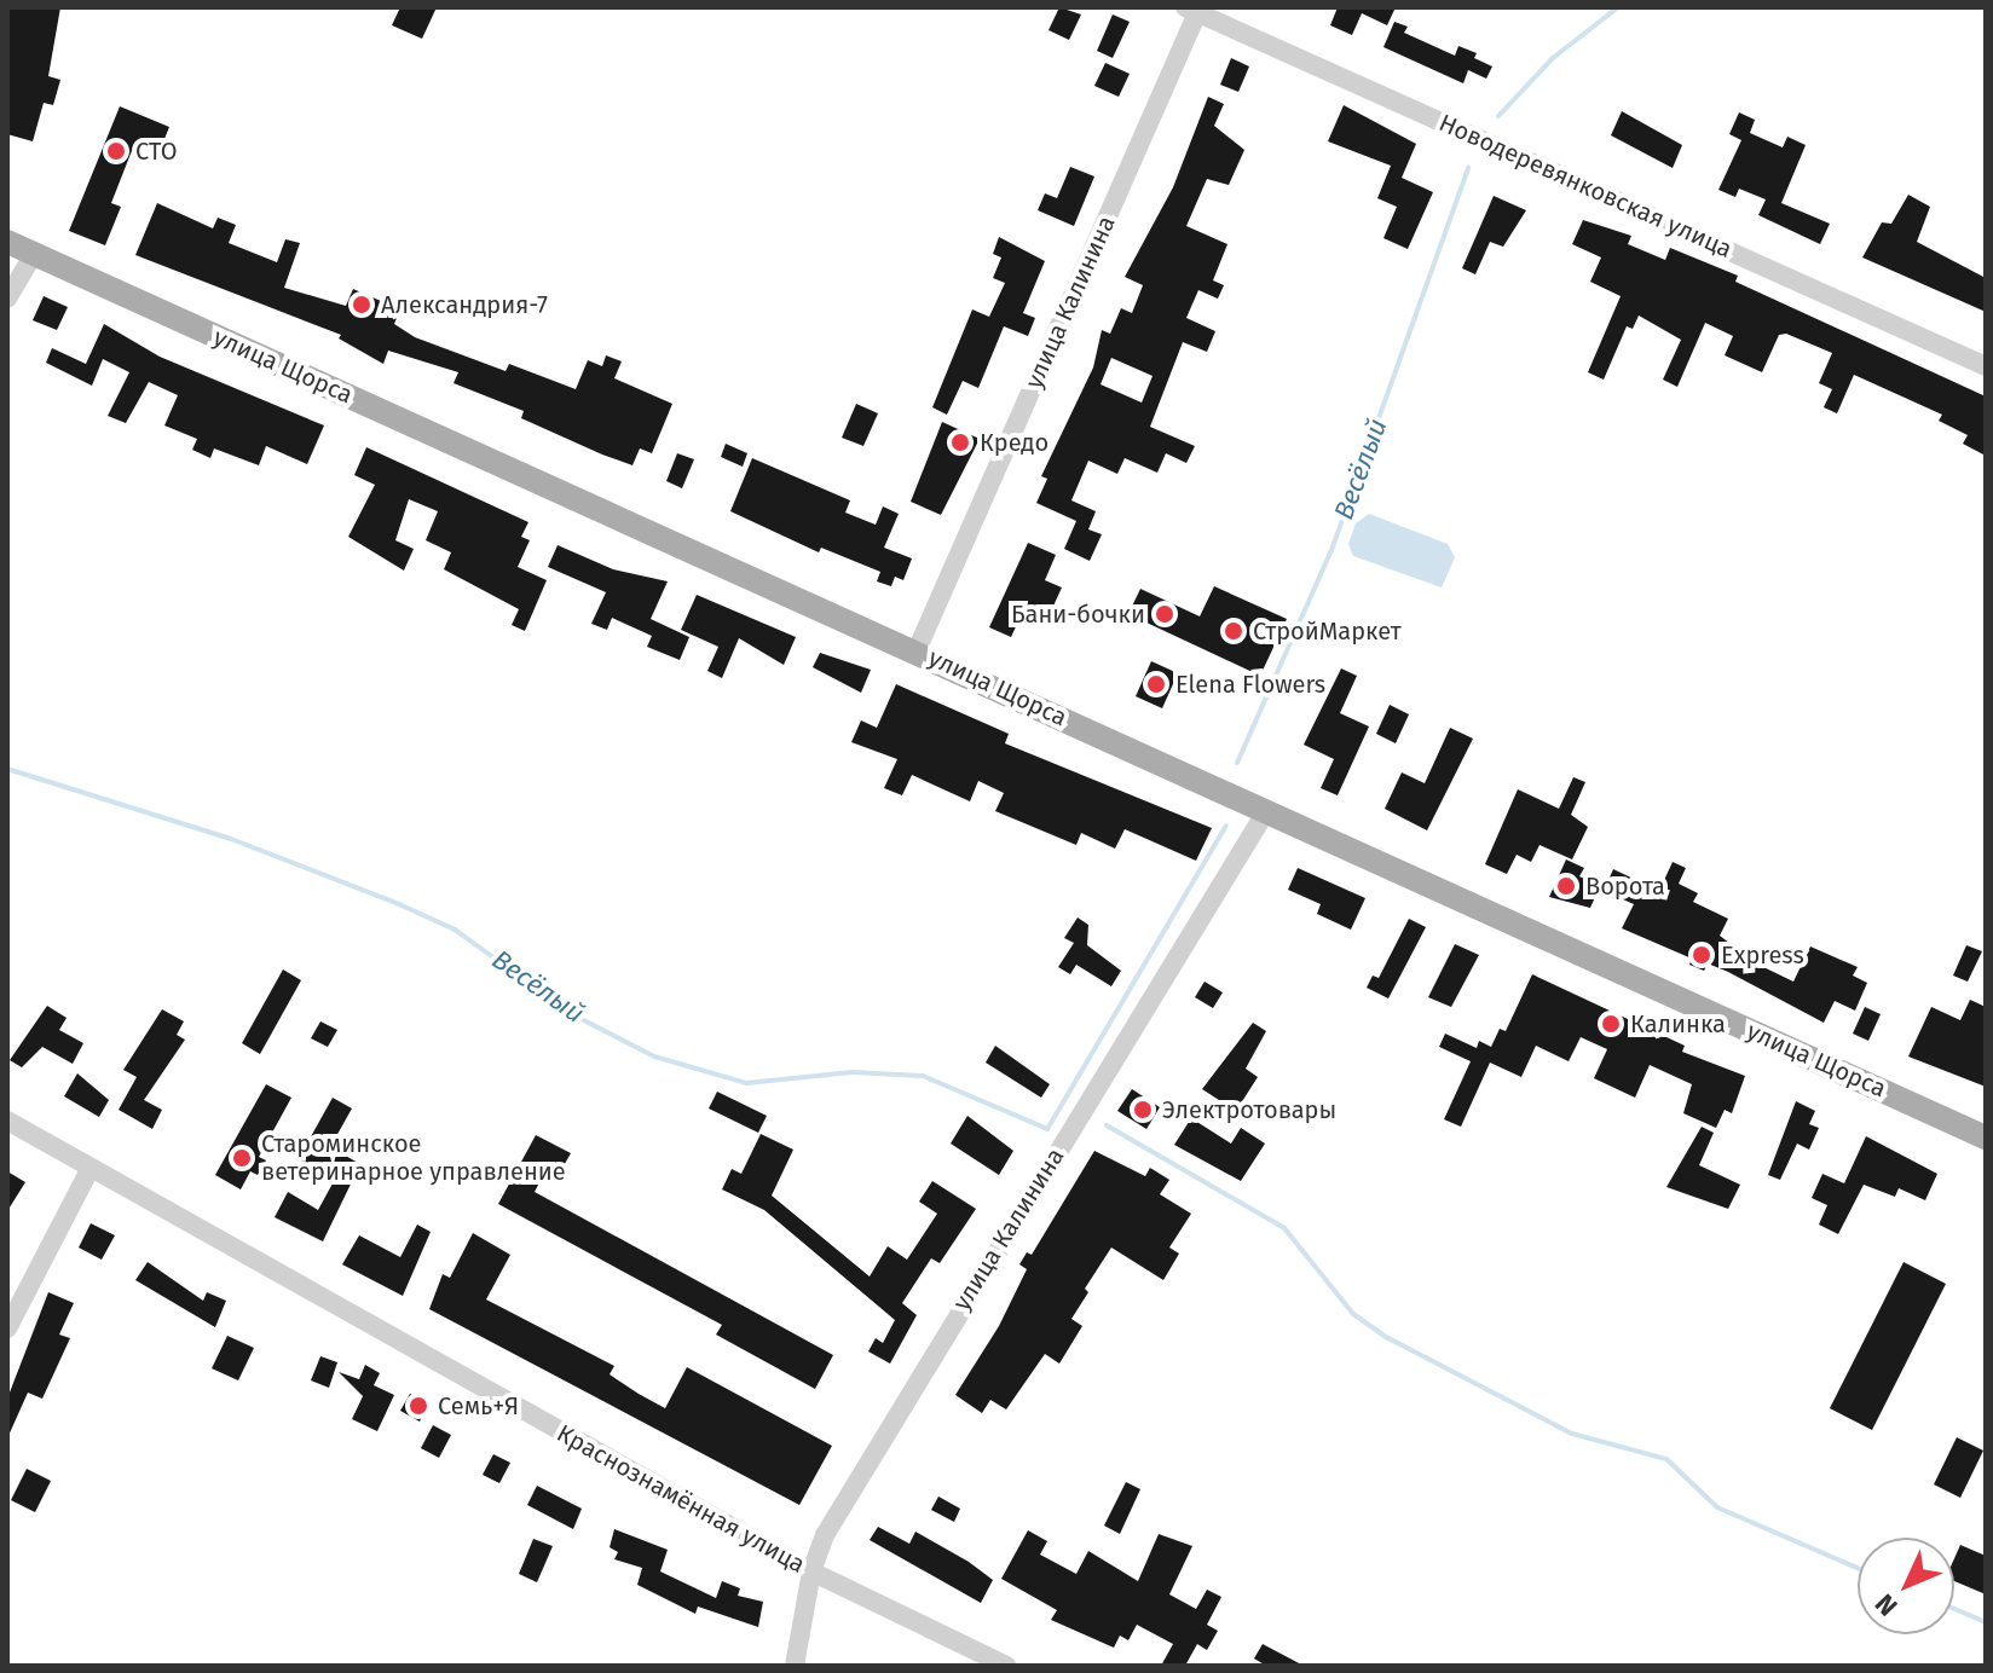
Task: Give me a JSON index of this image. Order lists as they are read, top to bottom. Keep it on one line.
{"streets":{"main road":["улица Щорса"],"street":["Новодеревянковская улица","улица Калинина","Краснознамённая улица"]},"crossings":[["Новодеревянковская улица","улица Калинина"],["улица Калинина","улица Щорса"],["улица Калинина","Краснознамённая улица"]],"water":["Весёлый"],"places":["СТО","Александрия-7","Кредо","Бани-бочки","СтройМаркет","Elena Flowers","Ворота","Express","Калинка","Электротовары","Староминское ветеринарное управление","Семь+Я"],"north":"bottom left"}
